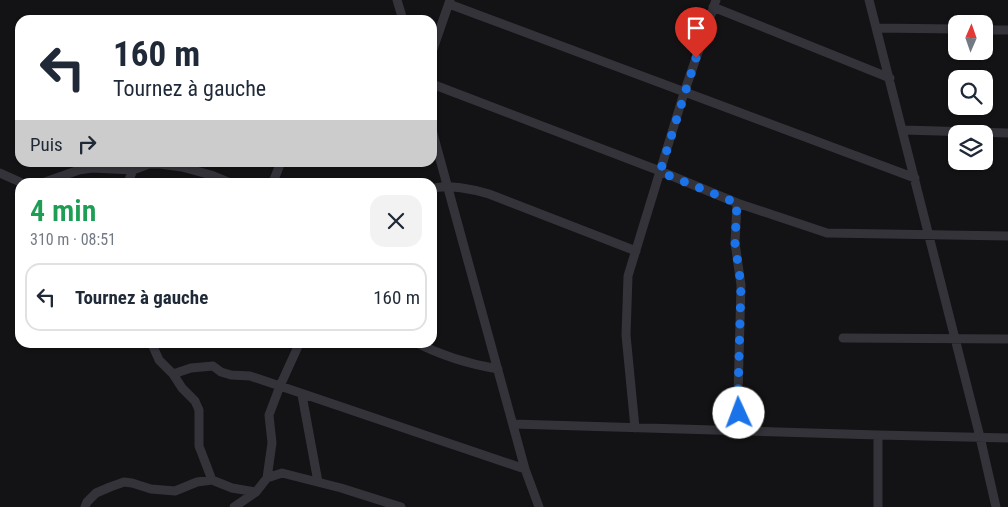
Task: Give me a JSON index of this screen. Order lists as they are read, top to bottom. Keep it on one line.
{"north":"top","page":{"turn":["160 m","Tournez à gauche"],"then":"Puis","heading":["4 min","310 m · 08:51"],"list":[{"name":"Tournez à gauche","value":"160 m"}]}}
